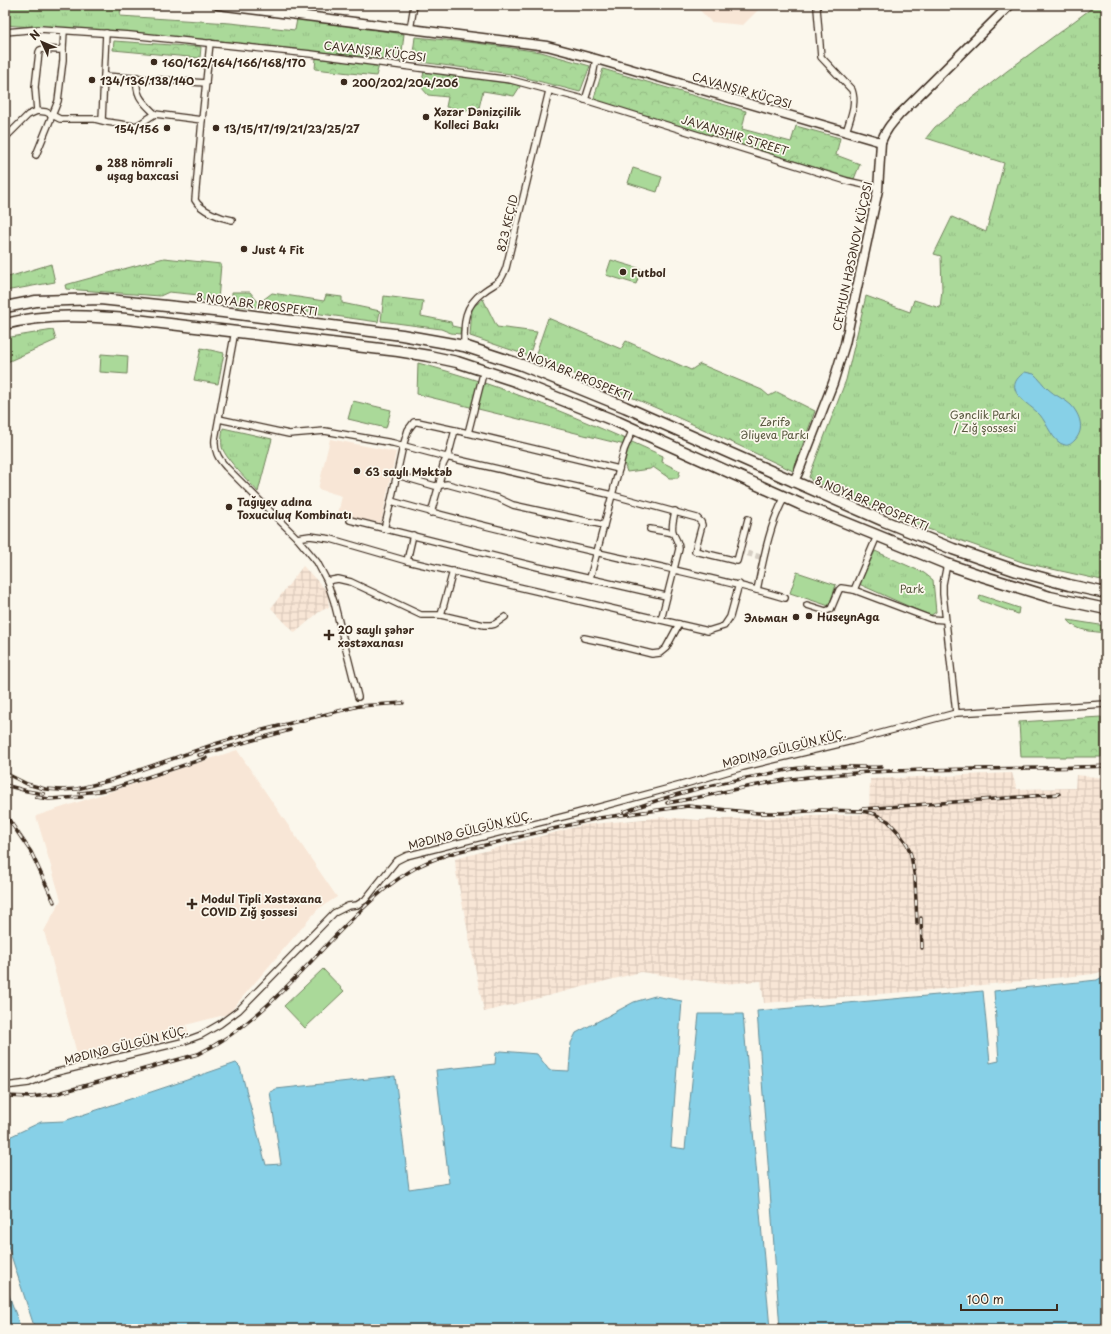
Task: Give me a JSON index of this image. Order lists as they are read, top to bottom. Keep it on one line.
{"streets":{"highway":["8 NOYABR PROSPEKTI"],"street":["CAVANŞIR KÜÇƏSI","JAVANSHIR STREET","823 KEÇID","CEYHUN HƏSƏNOV KÜÇƏSI","MƏDINƏ GÜLGÜN KÜÇ."]},"crossings":[["CAVANŞIR KÜÇƏSI","JAVANSHIR STREET"],["CAVANŞIR KÜÇƏSI","823 KEÇID"],["CAVANŞIR KÜÇƏSI","CEYHUN HƏSƏNOV KÜÇƏSI"],["JAVANSHIR STREET","CEYHUN HƏSƏNOV KÜÇƏSI"],["823 KEÇID","8 NOYABR PROSPEKTI"],["CEYHUN HƏSƏNOV KÜÇƏSI","8 NOYABR PROSPEKTI"]],"parks":["Gənclik Parkı / Zığ şossesi","Zərifə Əliyeva Parkı","Park"],"places":{"other":["160/162/164/166/168/170","134/136/138/140","200/202/204/206","Xəzər Dənizçilik Kolleci Bakı","154/156","13/15/17/19/21/23/25/27","288 nömrəli uşag baxcasi","Just 4 Fit","Futbol","63 saylı Məktəb","Tağıyev adına Toxuculuq Kombinatı","HuseynAga","Эльман"],"health":["20 saylı şəhər xəstəxanası","Modul Tipli Xəstəxana COVID Zığ şossesi"]},"scale_bar":"100 m","north":"top left"}
